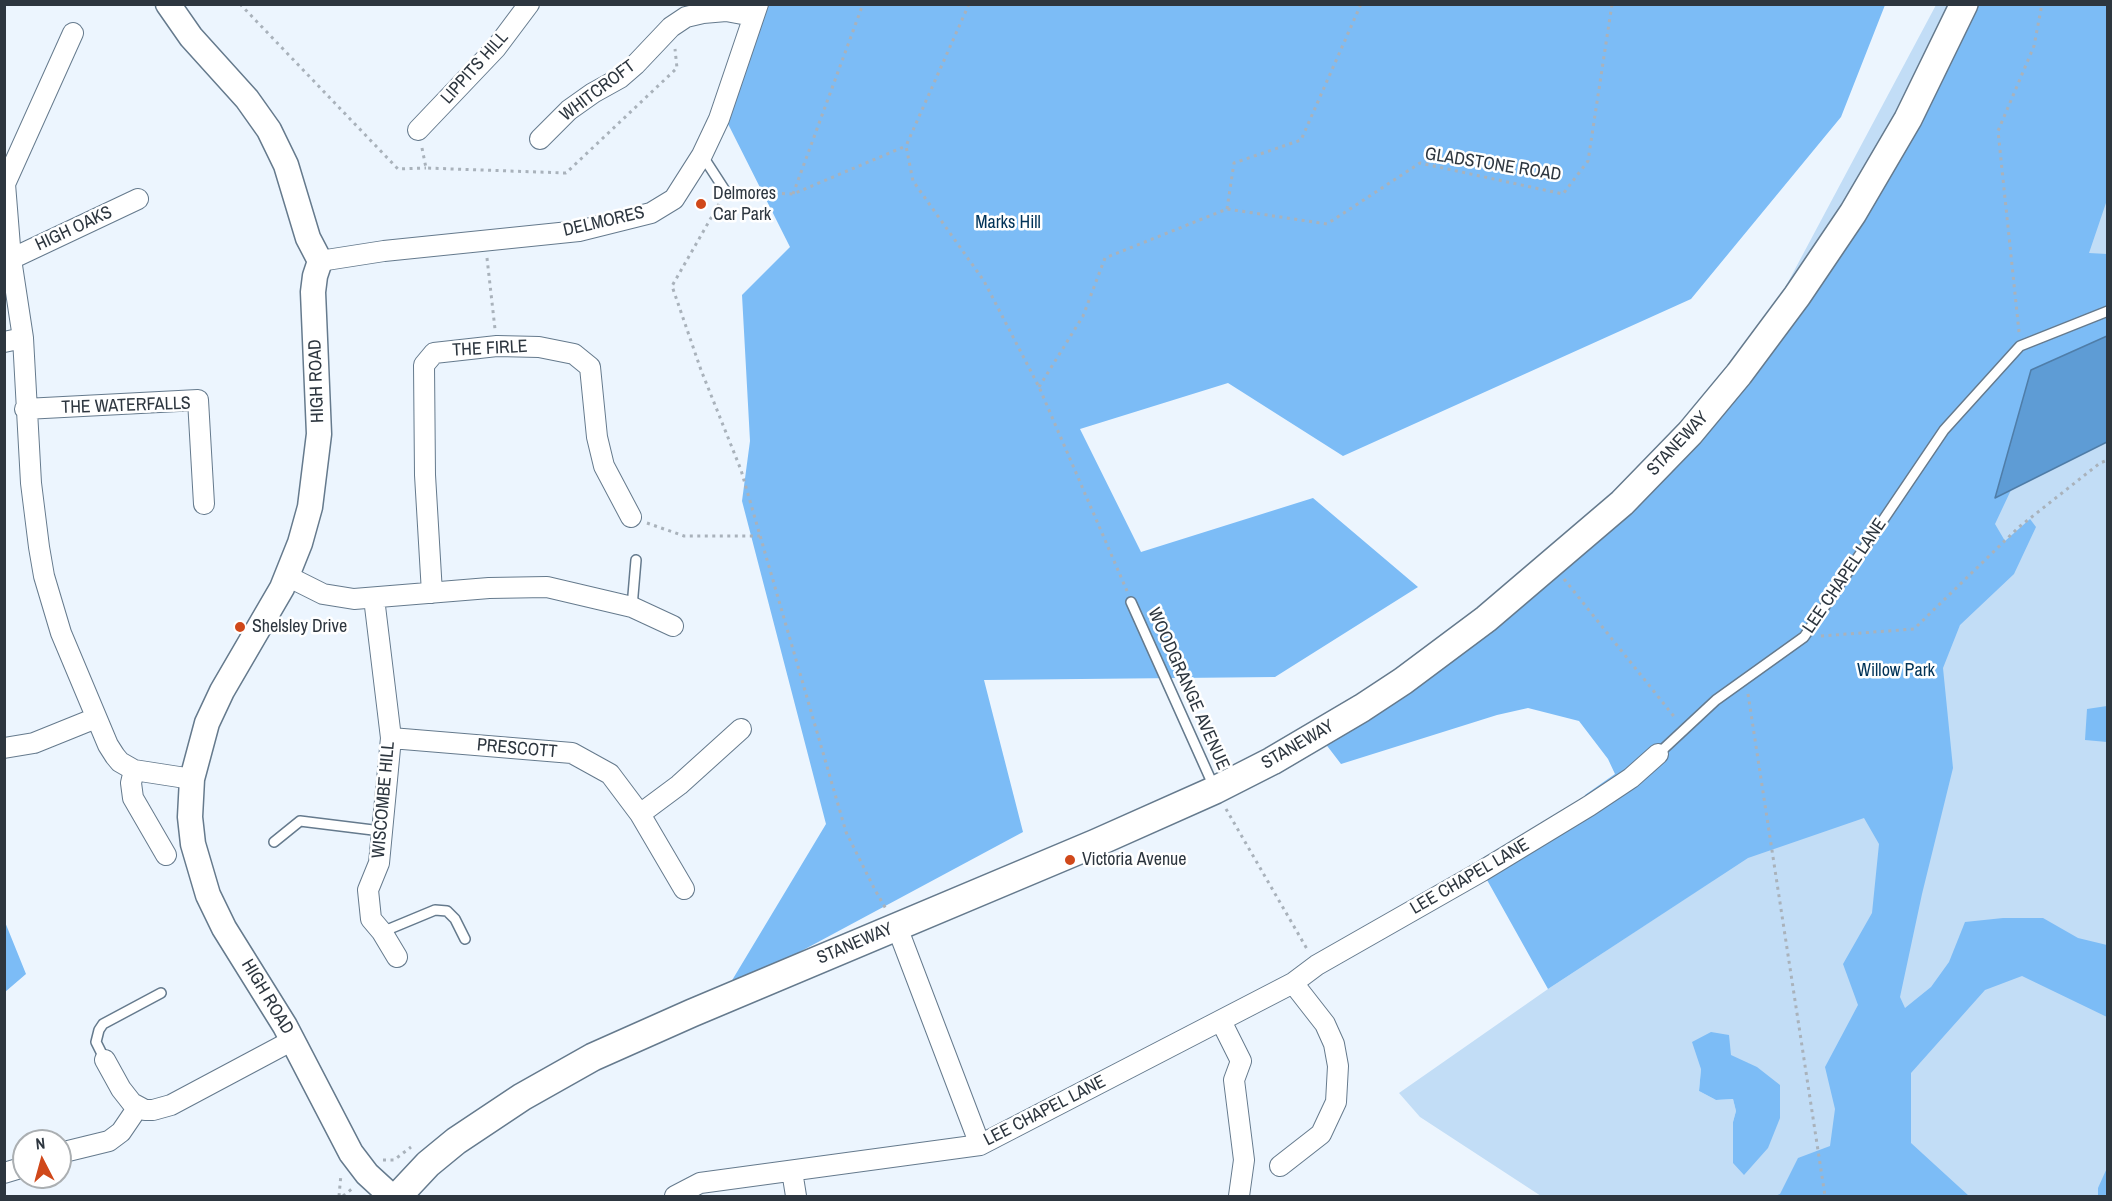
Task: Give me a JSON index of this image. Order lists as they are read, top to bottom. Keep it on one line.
{"streets":{"main road":["STANEWAY"],"street":["LIPPITS HILL","WHITCROFT","DELMORES","HIGH OAKS","THE FIRLE","HIGH ROAD","THE WATERFALLS","LEE CHAPEL LANE","PRESCOTT","WISCOMBE HILL"],"lane":["WOODGRANGE AVENUE"],"path":["GLADSTONE ROAD"]},"crossings":[["WHITCROFT","DELMORES"],["DELMORES","HIGH ROAD"],["STANEWAY","WOODGRANGE AVENUE"],["PRESCOTT","WISCOMBE HILL"]],"parks":["Marks Hill","Willow Park"],"places":["Delmores Car Park","Shelsley Drive","Victoria Avenue"],"north":"top"}
